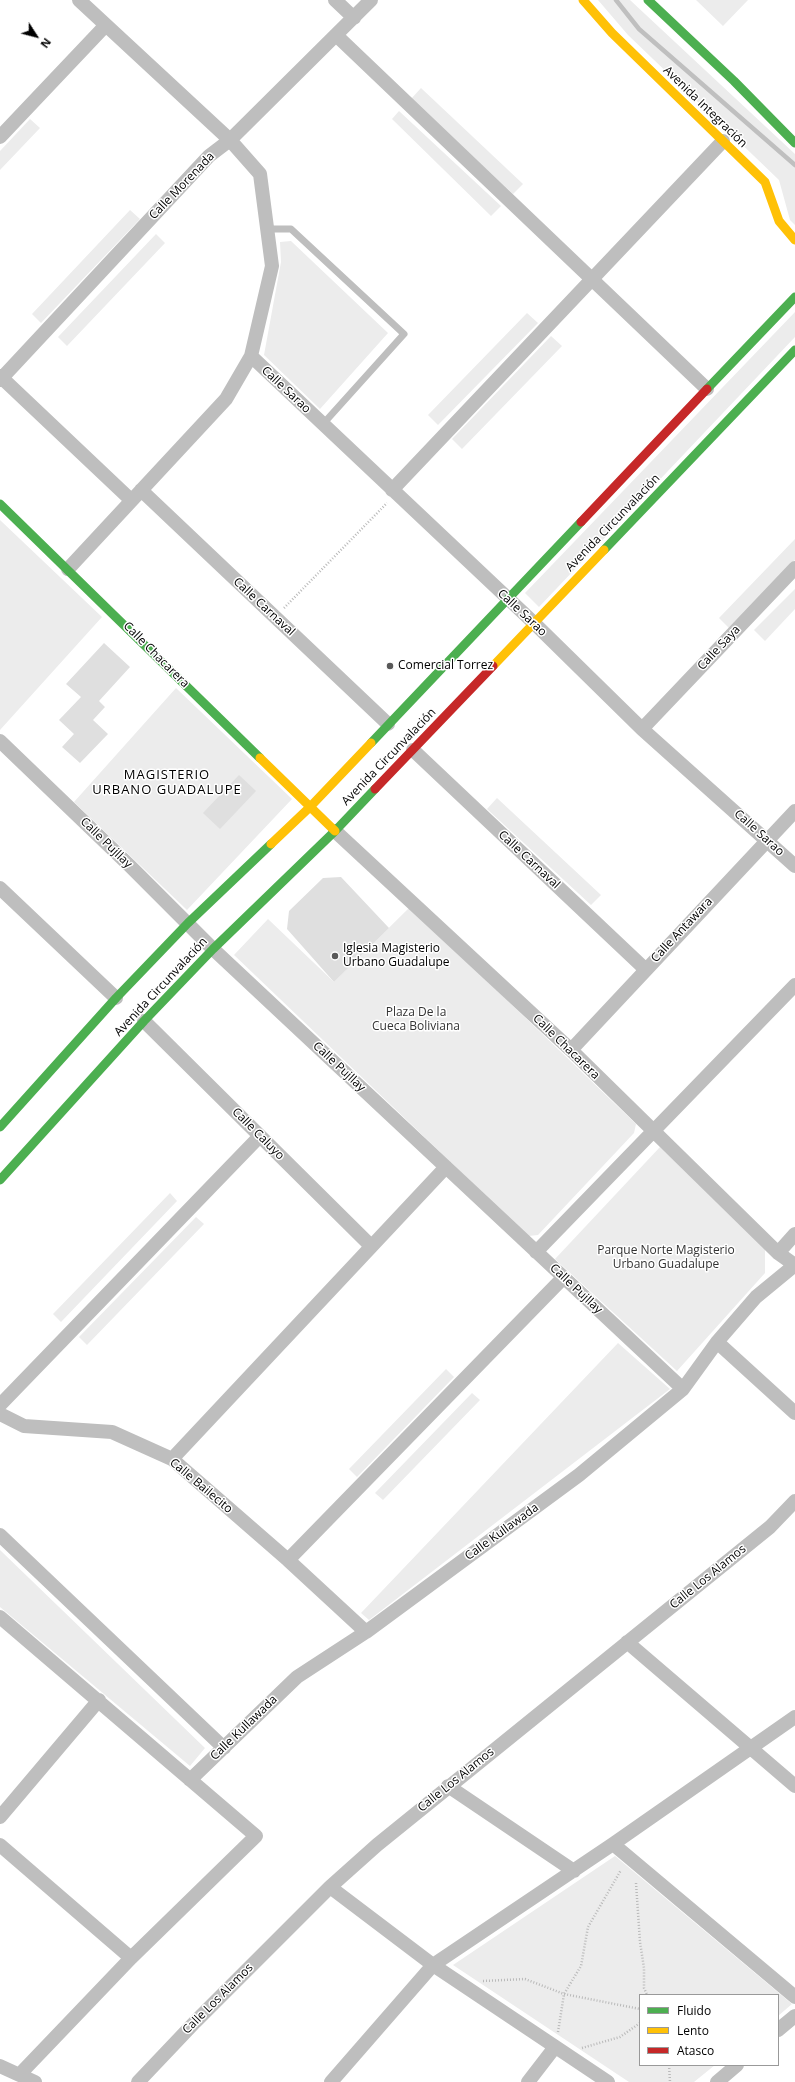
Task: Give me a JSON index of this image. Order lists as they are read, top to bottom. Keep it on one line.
{"streets":{"main road":["Avenida Integración","Avenida Circunvalación","Calle Chacarera"],"street":["Calle Morenada","Calle Sarao","Calle Carnaval","Calle Saya","Calle Pujllay","Calle Antawara","Calle Caluyo","Calle Bailecito","Calle Kullawada","Calle Los Alamos"]},"crossings":[["Calle Morenada","Calle Carnaval"],["Calle Sarao","Avenida Circunvalación"],["Calle Sarao","Calle Saya"],["Calle Sarao","Calle Antawara"],["Avenida Circunvalación","Calle Carnaval"],["Avenida Circunvalación","Calle Chacarera"],["Avenida Circunvalación","Calle Pujllay"],["Avenida Circunvalación","Calle Caluyo"],["Calle Carnaval","Calle Antawara"],["Calle Chacarera","Calle Antawara"],["Calle Chacarera","Calle Kullawada"],["Calle Pujllay","Calle Kullawada"],["Calle Bailecito","Calle Kullawada"]],"districts":["MAGISTERIO URBANO GUADALUPE"],"parks":["Plaza De la Cueca Boliviana","Parque Norte Magisterio Urbano Guadalupe"],"places":["Comercial Torrez","Iglesia Magisterio Urbano Guadalupe"],"legend":["Fluido","Lento","Atasco"],"north":"bottom right"}
